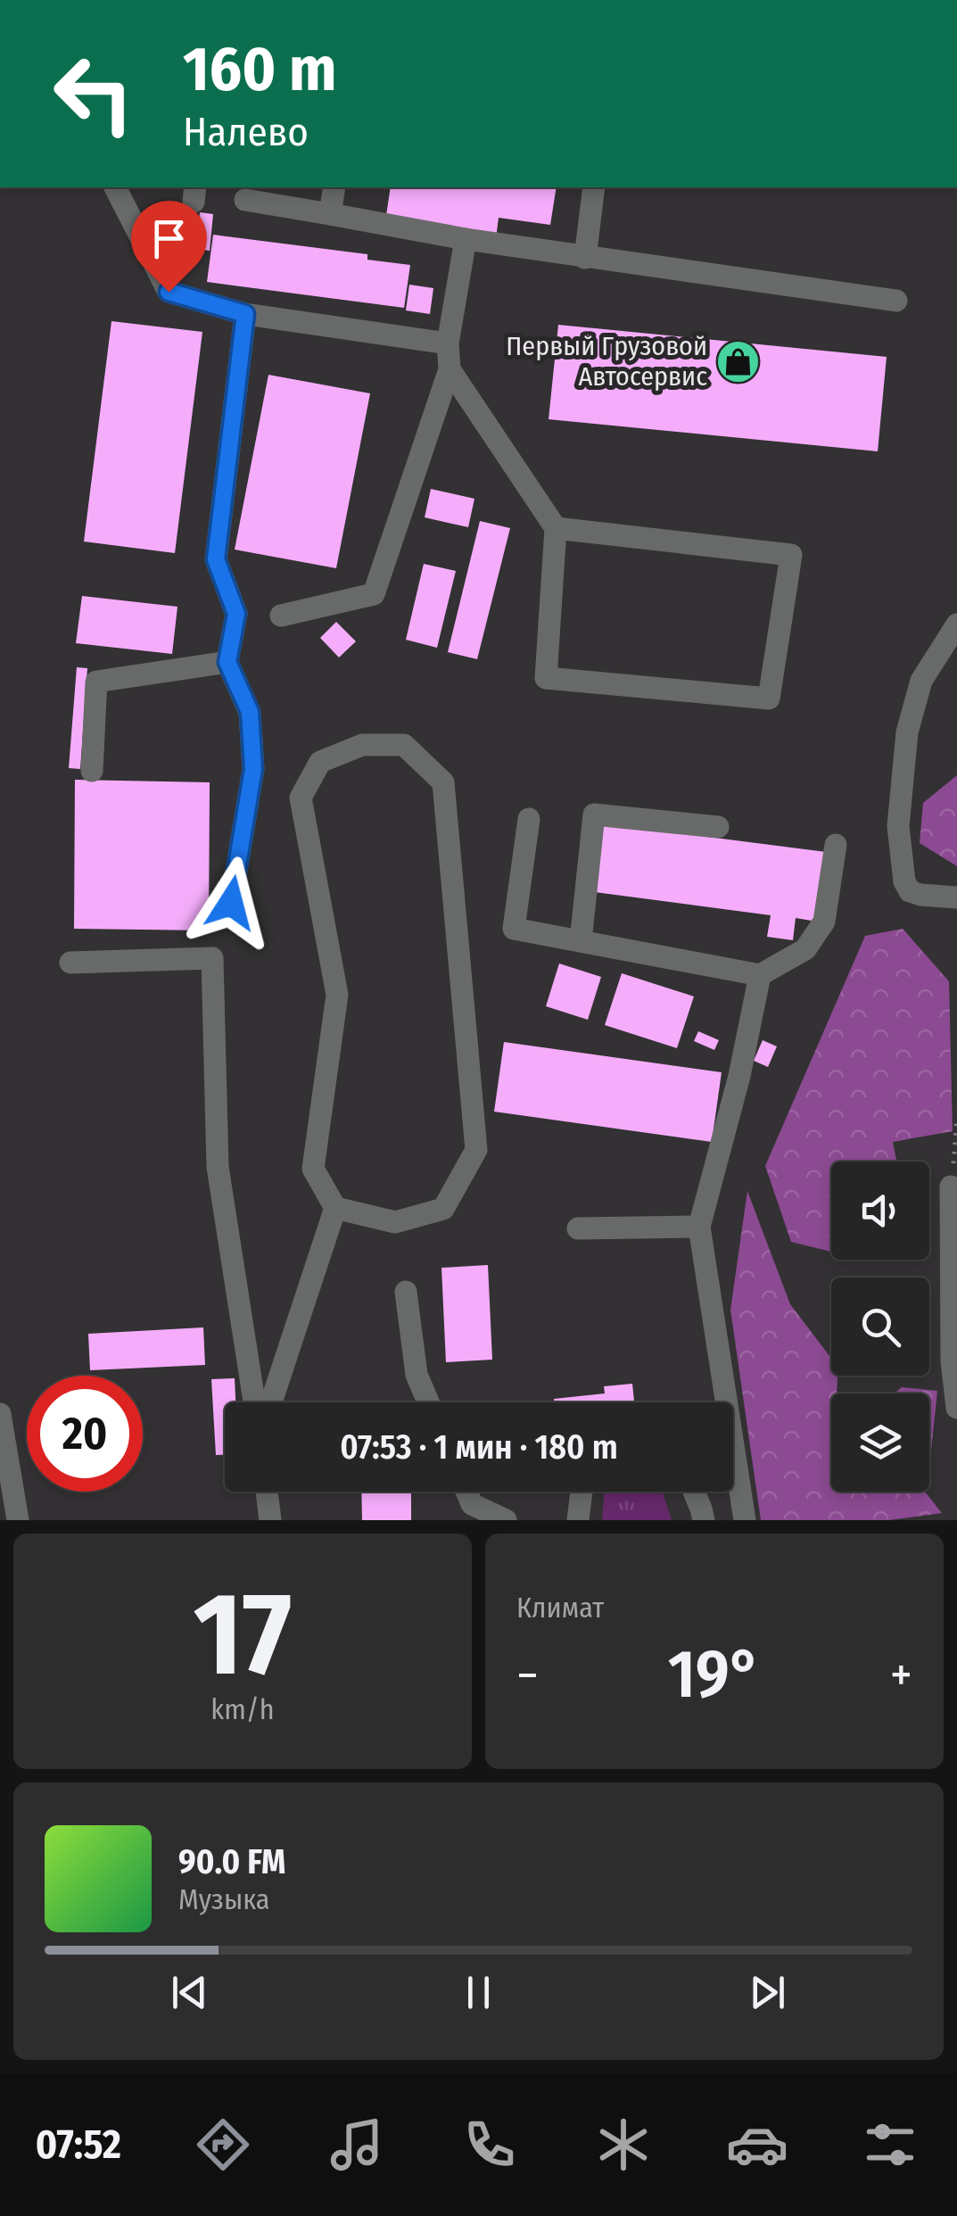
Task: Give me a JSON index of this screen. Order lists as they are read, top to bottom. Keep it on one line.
{"places":{"shop":["Первый Грузовой Автосервис"]},"page":{"turn":["160 m","Налево"],"limit":"20","trip":"07:53 · 1 мин · 180 m","tile":[["17","km/h"],"Климат"],"heat":["−","19°","+"],"song":["90.0 FM","Музыка"],"tabs":"07:52"}}
